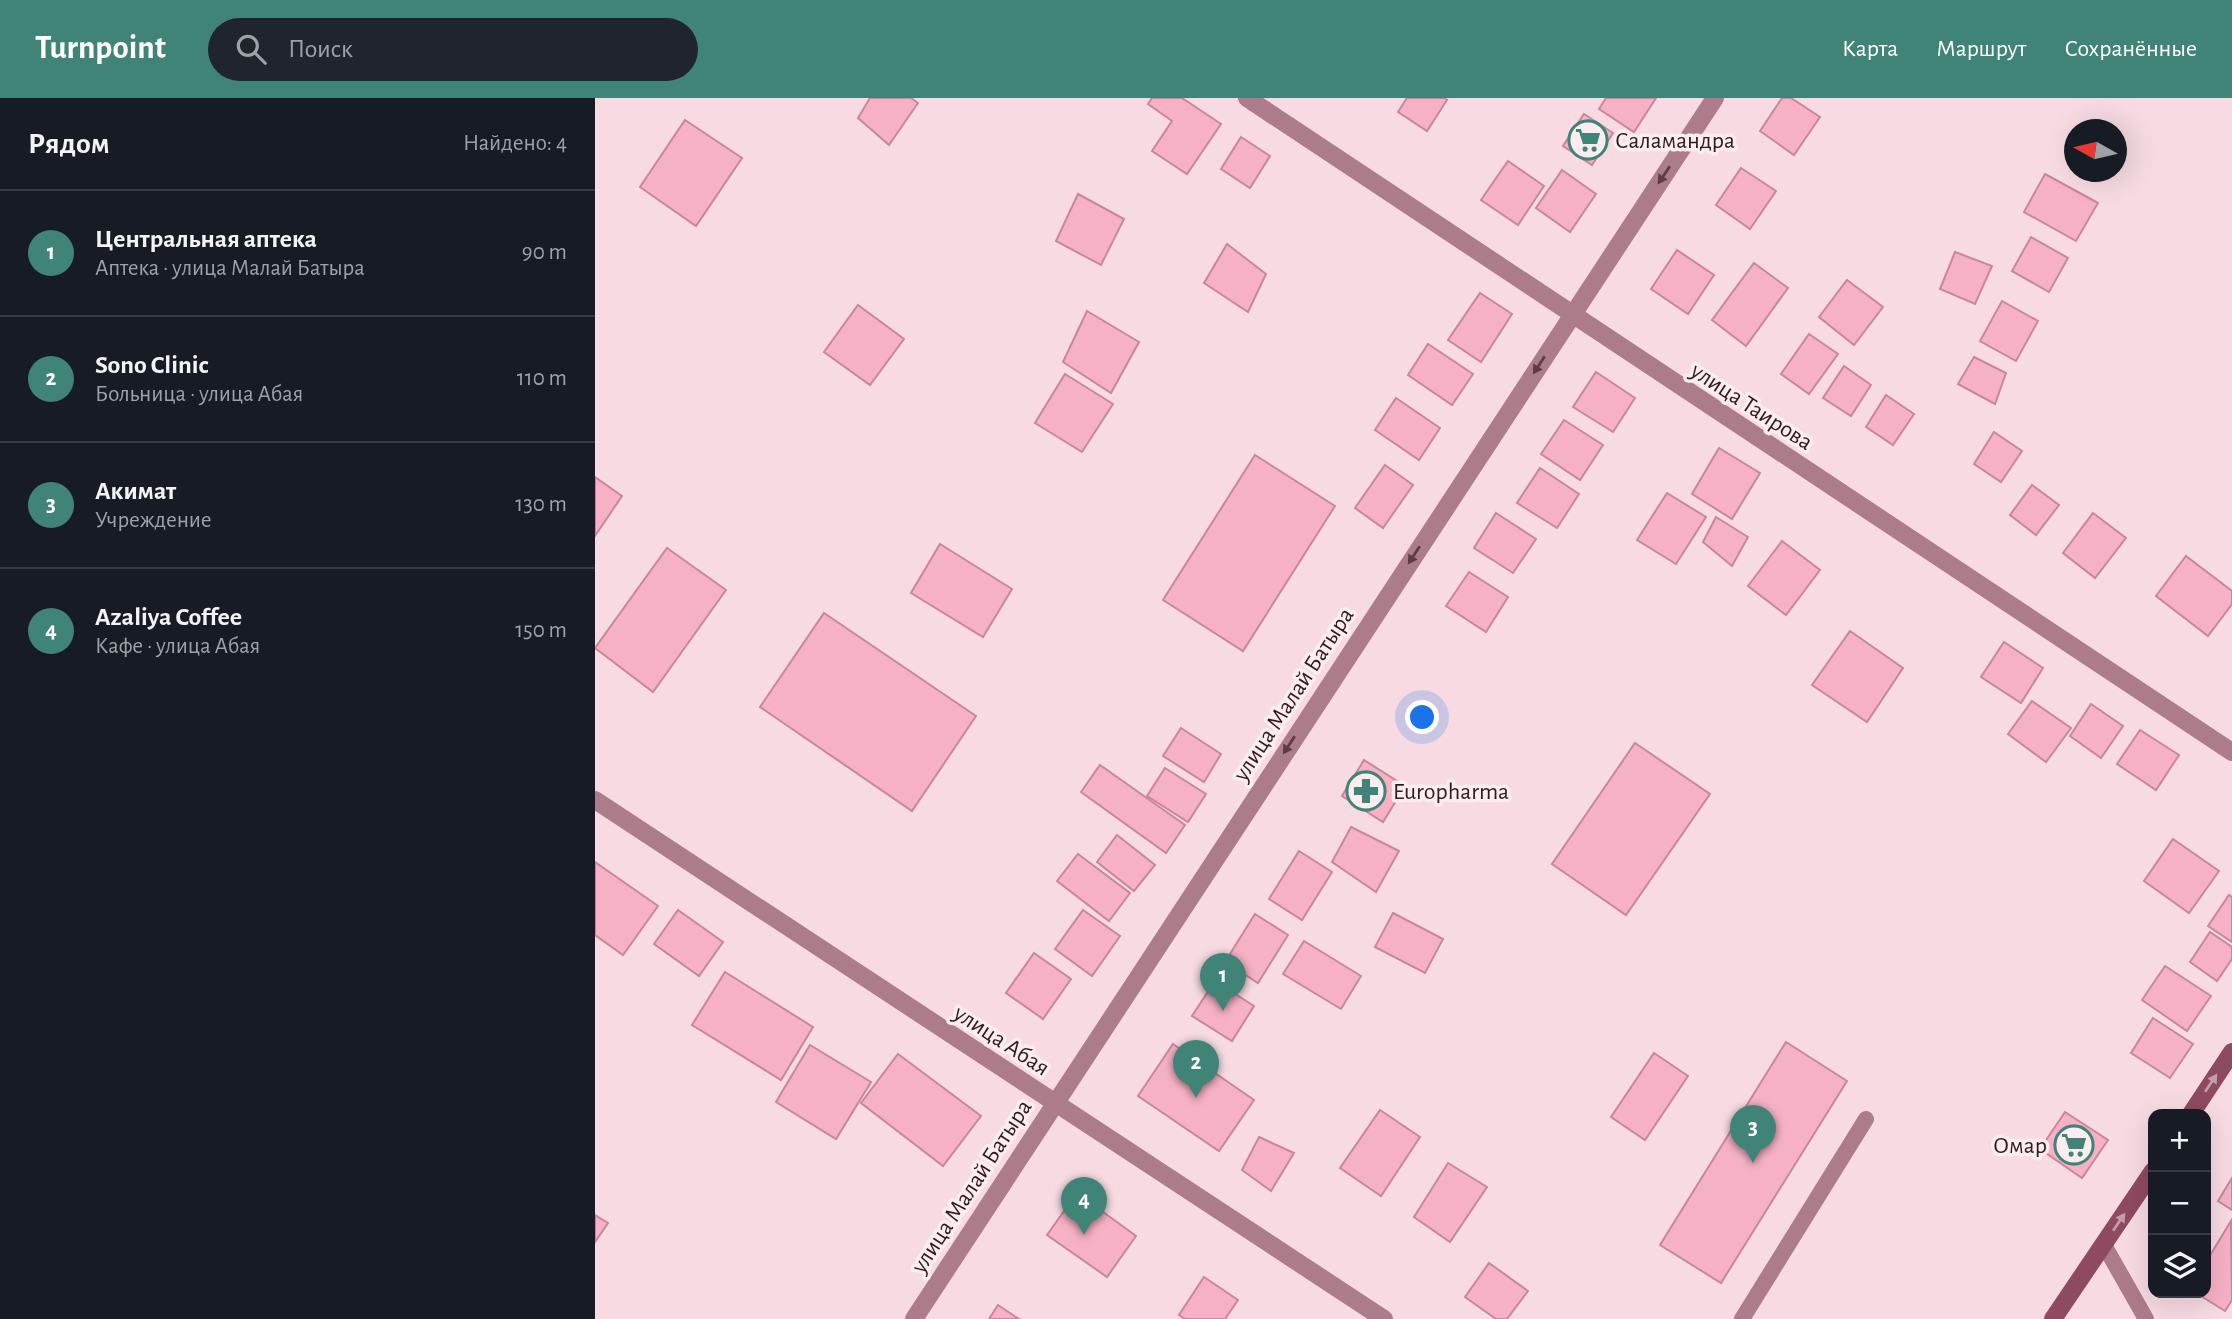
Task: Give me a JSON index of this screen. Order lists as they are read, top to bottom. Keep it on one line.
{"streets":{"street":["улица Таирова","улица Малай Батыра","улица Абая"]},"crossings":[["улица Таирова","улица Малай Батыра"],["улица Малай Батыра","улица Абая"]],"one_way":["улица Малай Батыра"],"places":{"supermarket":["Саламандра","Омар"],"pharmacy":["Europharma"]},"north":"left","page":{"header":"Turnpoint","search":"Поиск","nav":["Карта","Маршрут","Сохранённые"],"heading":["Рядом","Найдено: 4"],"list":[{"mark":"1","name":"Центральная аптека","note":"Аптека · улица Малай Батыра","value":"90 m"},{"mark":"2","name":"Sono Clinic","note":"Больница · улица Абая","value":"110 m"},{"mark":"3","name":"Акимат","note":"Учреждение","value":"130 m"},{"mark":"4","name":"Azaliya Coffee","note":"Кафе · улица Абая","value":"150 m"}],"pins":["1","2","3","4"],"map_buttons":["+","−"]}}
